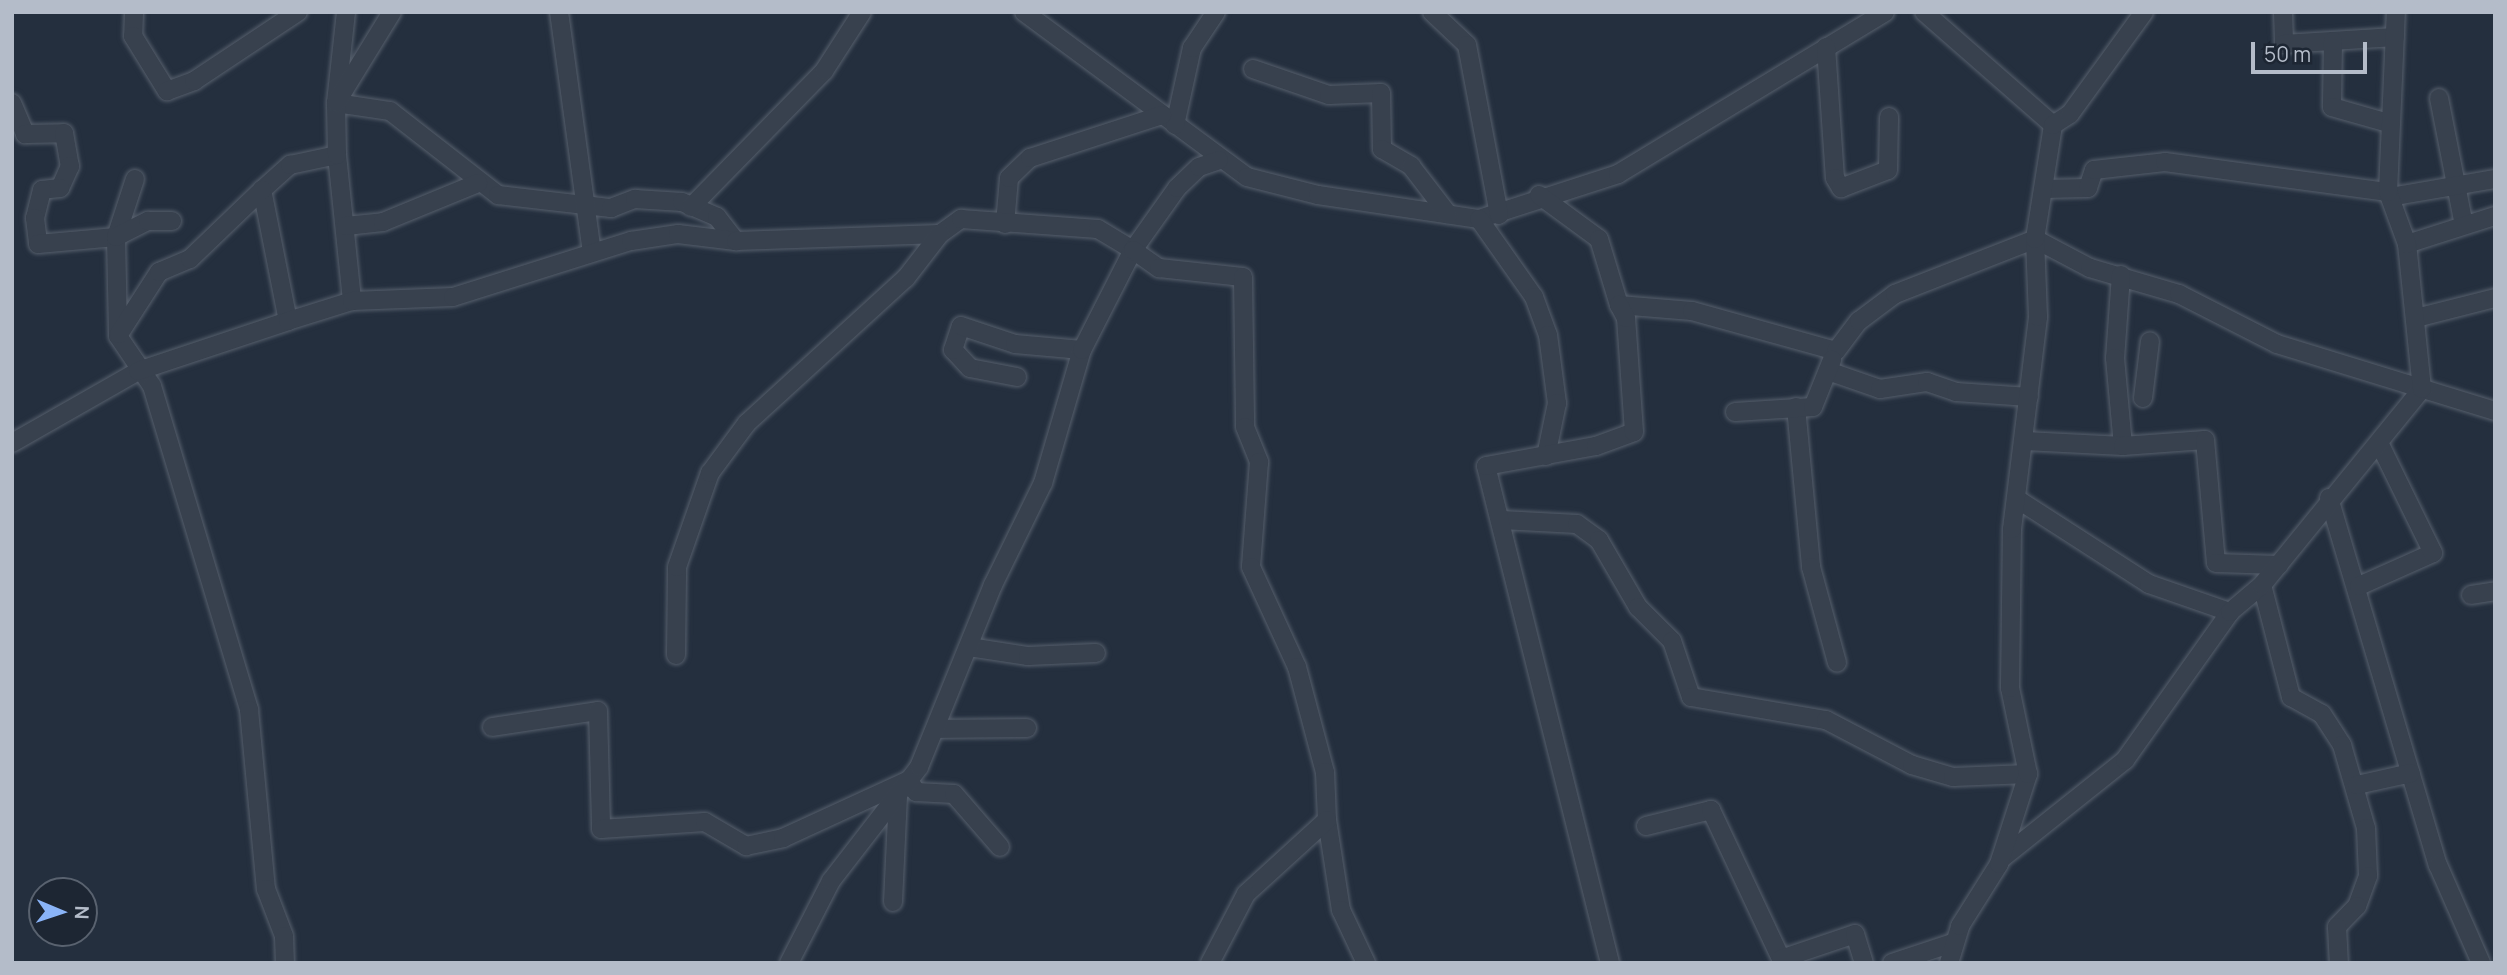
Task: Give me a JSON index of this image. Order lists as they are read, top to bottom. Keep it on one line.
{"scale_bar":"50 m","north":"right"}
